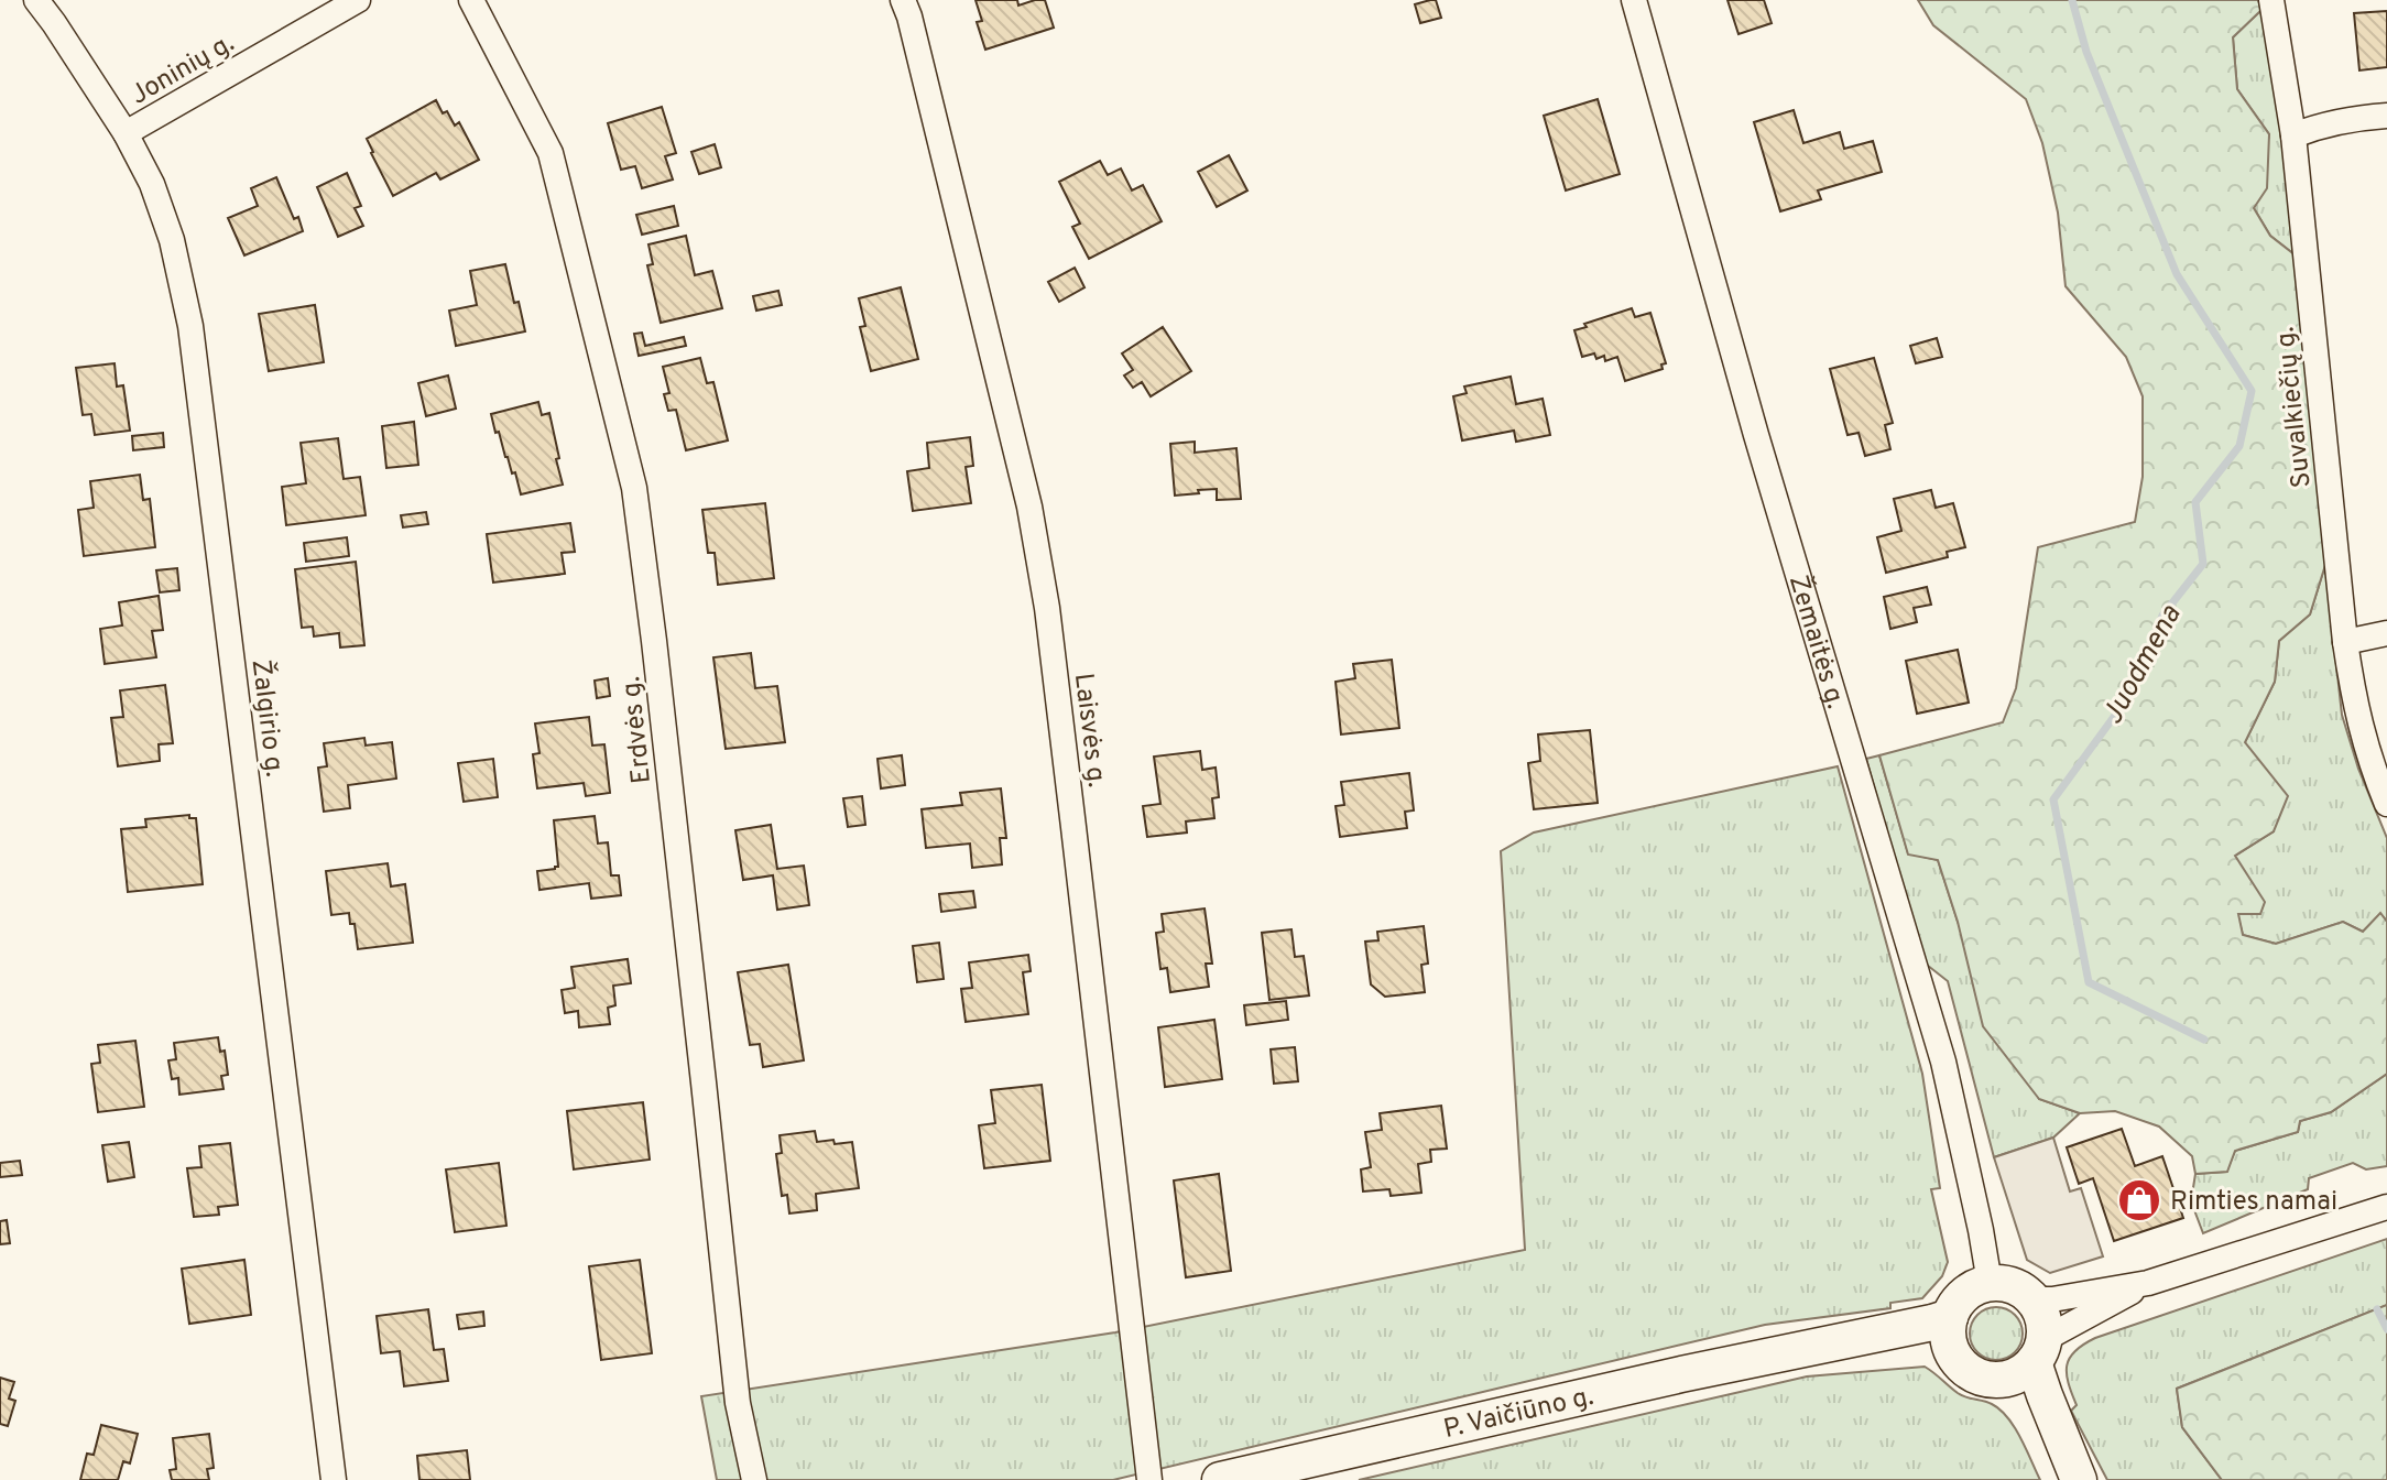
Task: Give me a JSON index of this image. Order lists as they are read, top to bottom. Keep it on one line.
{"streets":{"main road":["P. Vaičiūno g."],"street":["Joninių g.","Suvalkiečių g.","Žemaitės g.","Žalgirio g.","Erdvės g.","Laisvės g."]},"crossings":[["Joninių g.","Žalgirio g."],["Žemaitės g.","P. Vaičiūno g."]],"water":["Juodmena"],"places":{"shop":["Rimties namai"]}}
